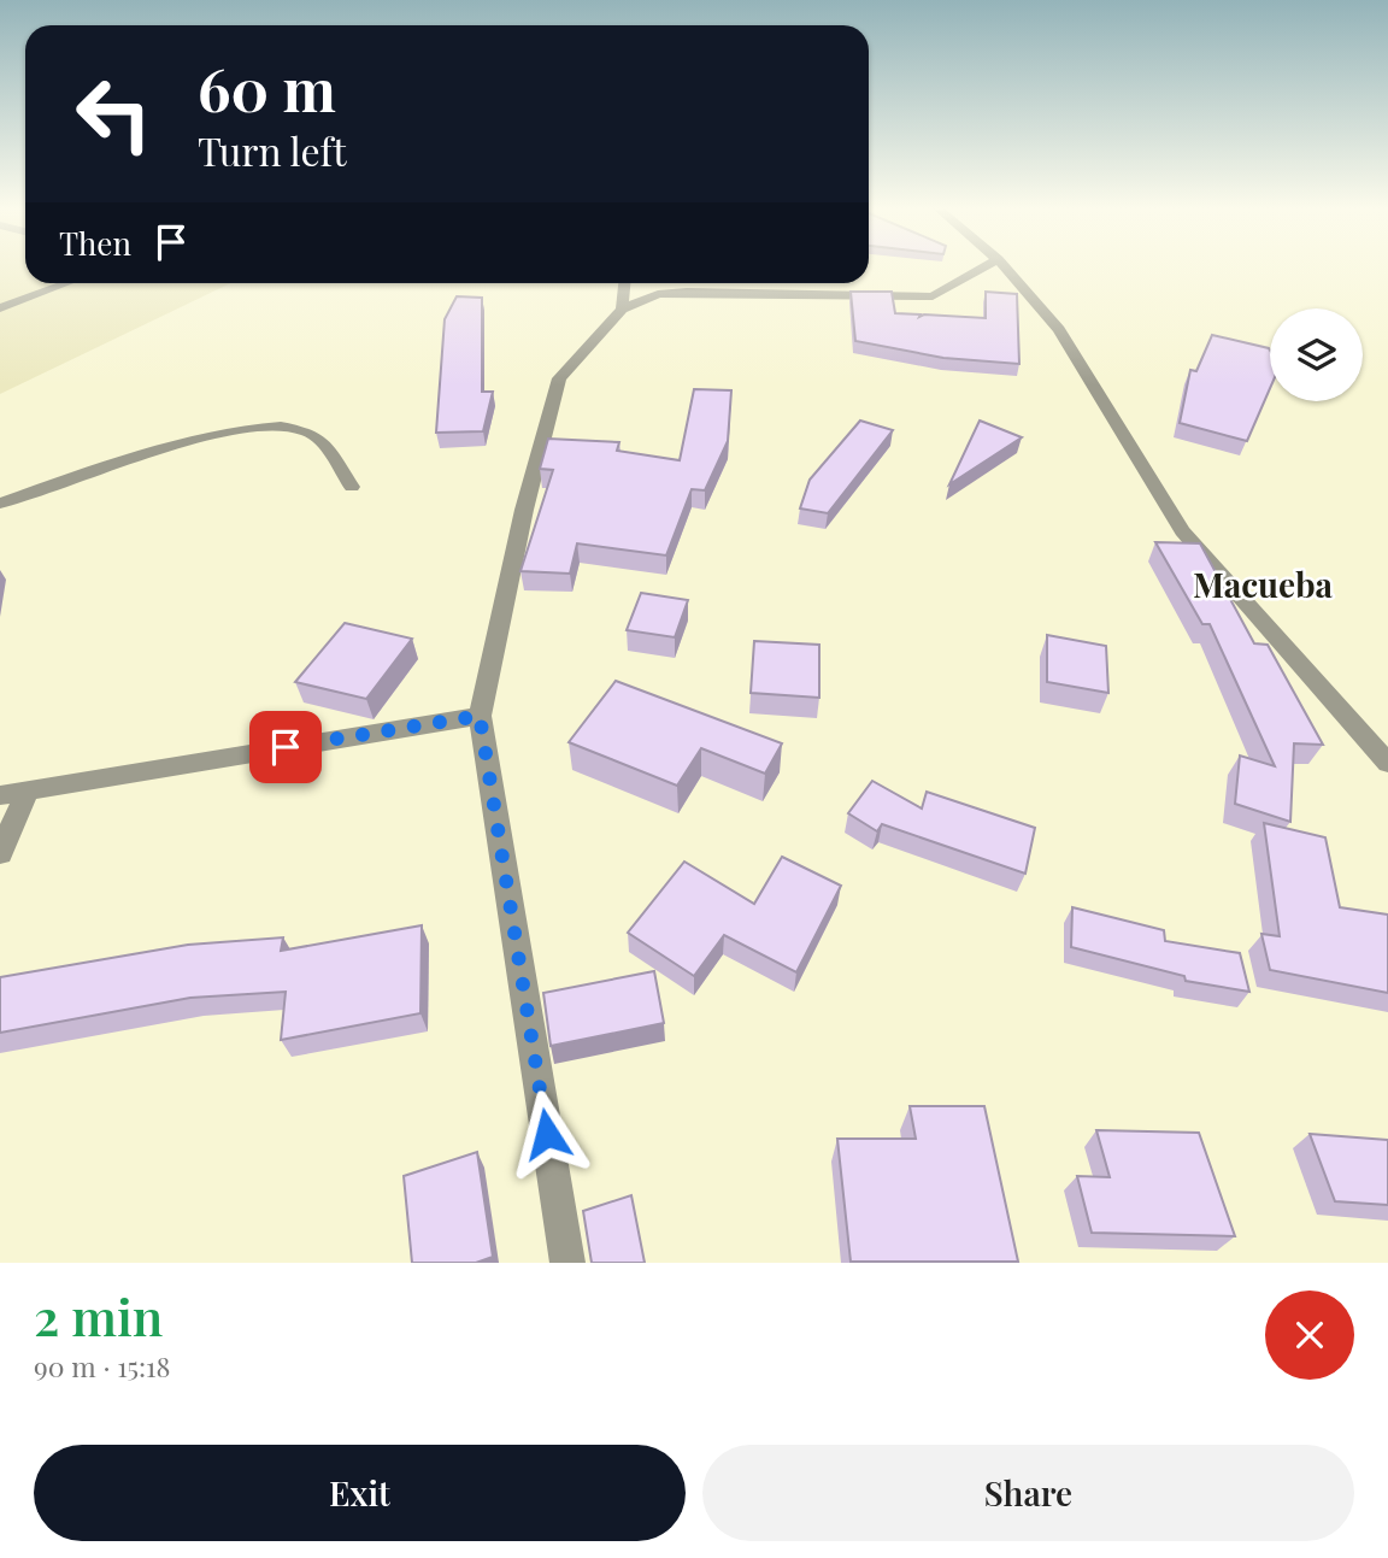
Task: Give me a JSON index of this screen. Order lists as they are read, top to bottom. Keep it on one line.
{"districts":["Macueba"],"page":{"turn":["60 m","Turn left"],"then":"Then","heading":["2 min","90 m · 15:18"],"buttons":["Exit","Share"]}}
